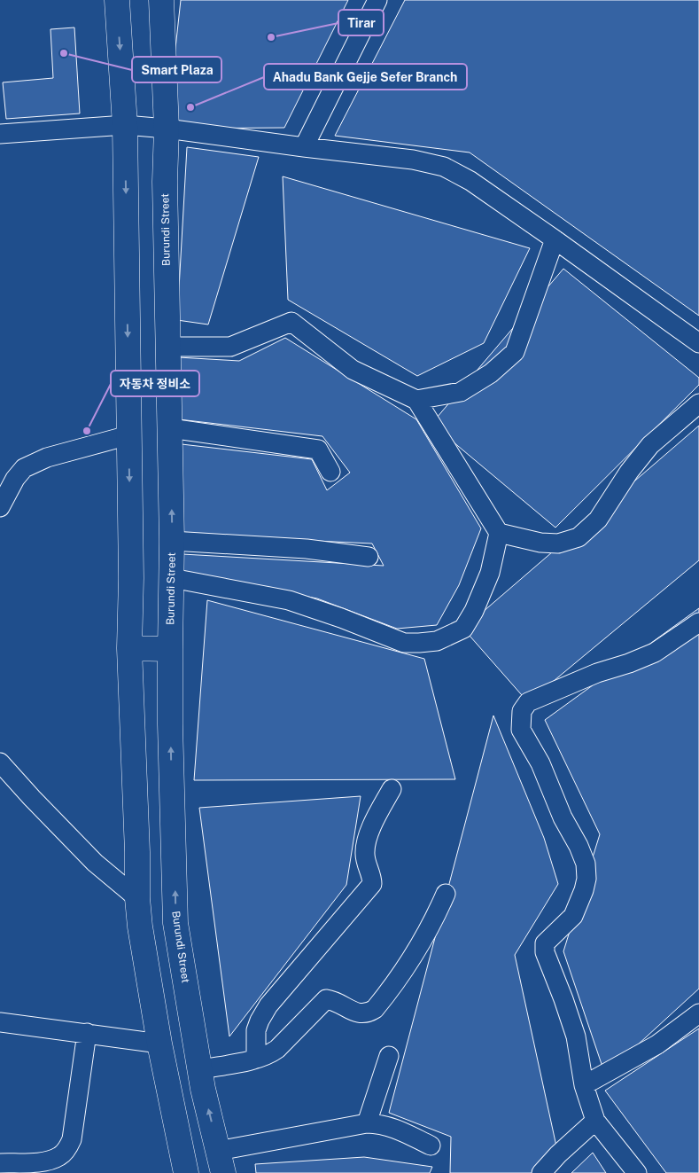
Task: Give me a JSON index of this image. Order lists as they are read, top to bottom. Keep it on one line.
{"streets":{"main road":["Burundi Street"]},"places":["Tirar","Smart Plaza","Ahadu Bank Gejje Sefer Branch","자동차 정비소"]}
